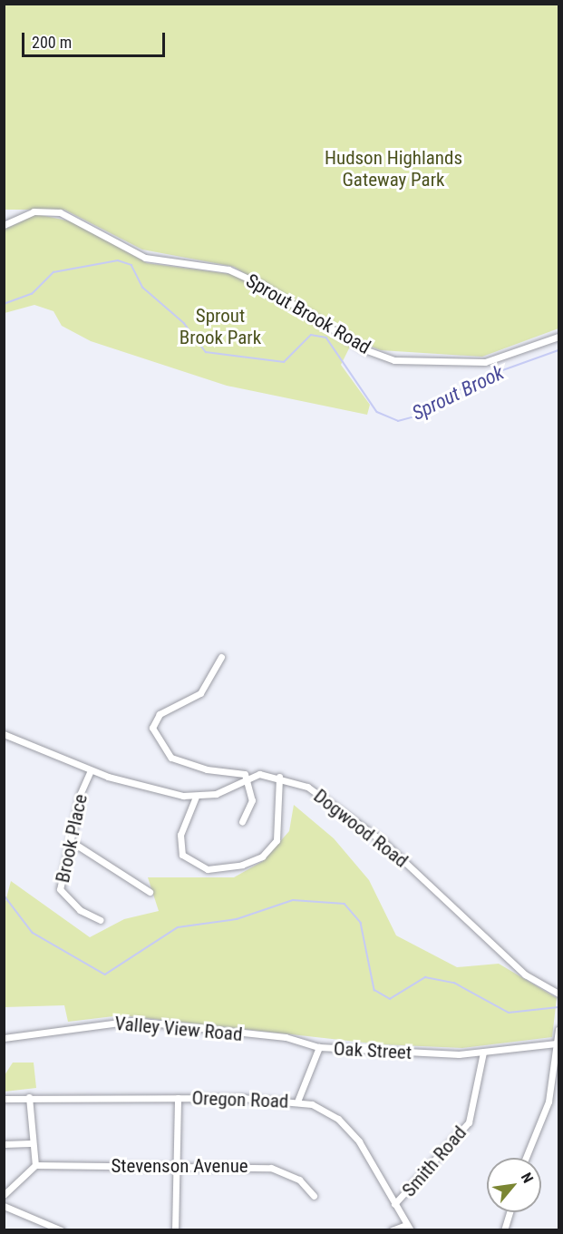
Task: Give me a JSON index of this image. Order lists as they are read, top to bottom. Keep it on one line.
{"streets":{"street":["Sprout Brook Road","Dogwood Road","Brook Place","Valley View Road","Oak Street","Oregon Road","Smith Road","Stevenson Avenue"]},"crossings":[["Dogwood Road","Brook Place"],["Valley View Road","Oak Street"],["Oak Street","Oregon Road"],["Oak Street","Smith Road"],["Oregon Road","Smith Road"]],"water":["Sprout Brook"],"parks":["Hudson Highlands Gateway Park","Sprout Brook Park"],"scale_bar":"200 m","north":"top right"}
